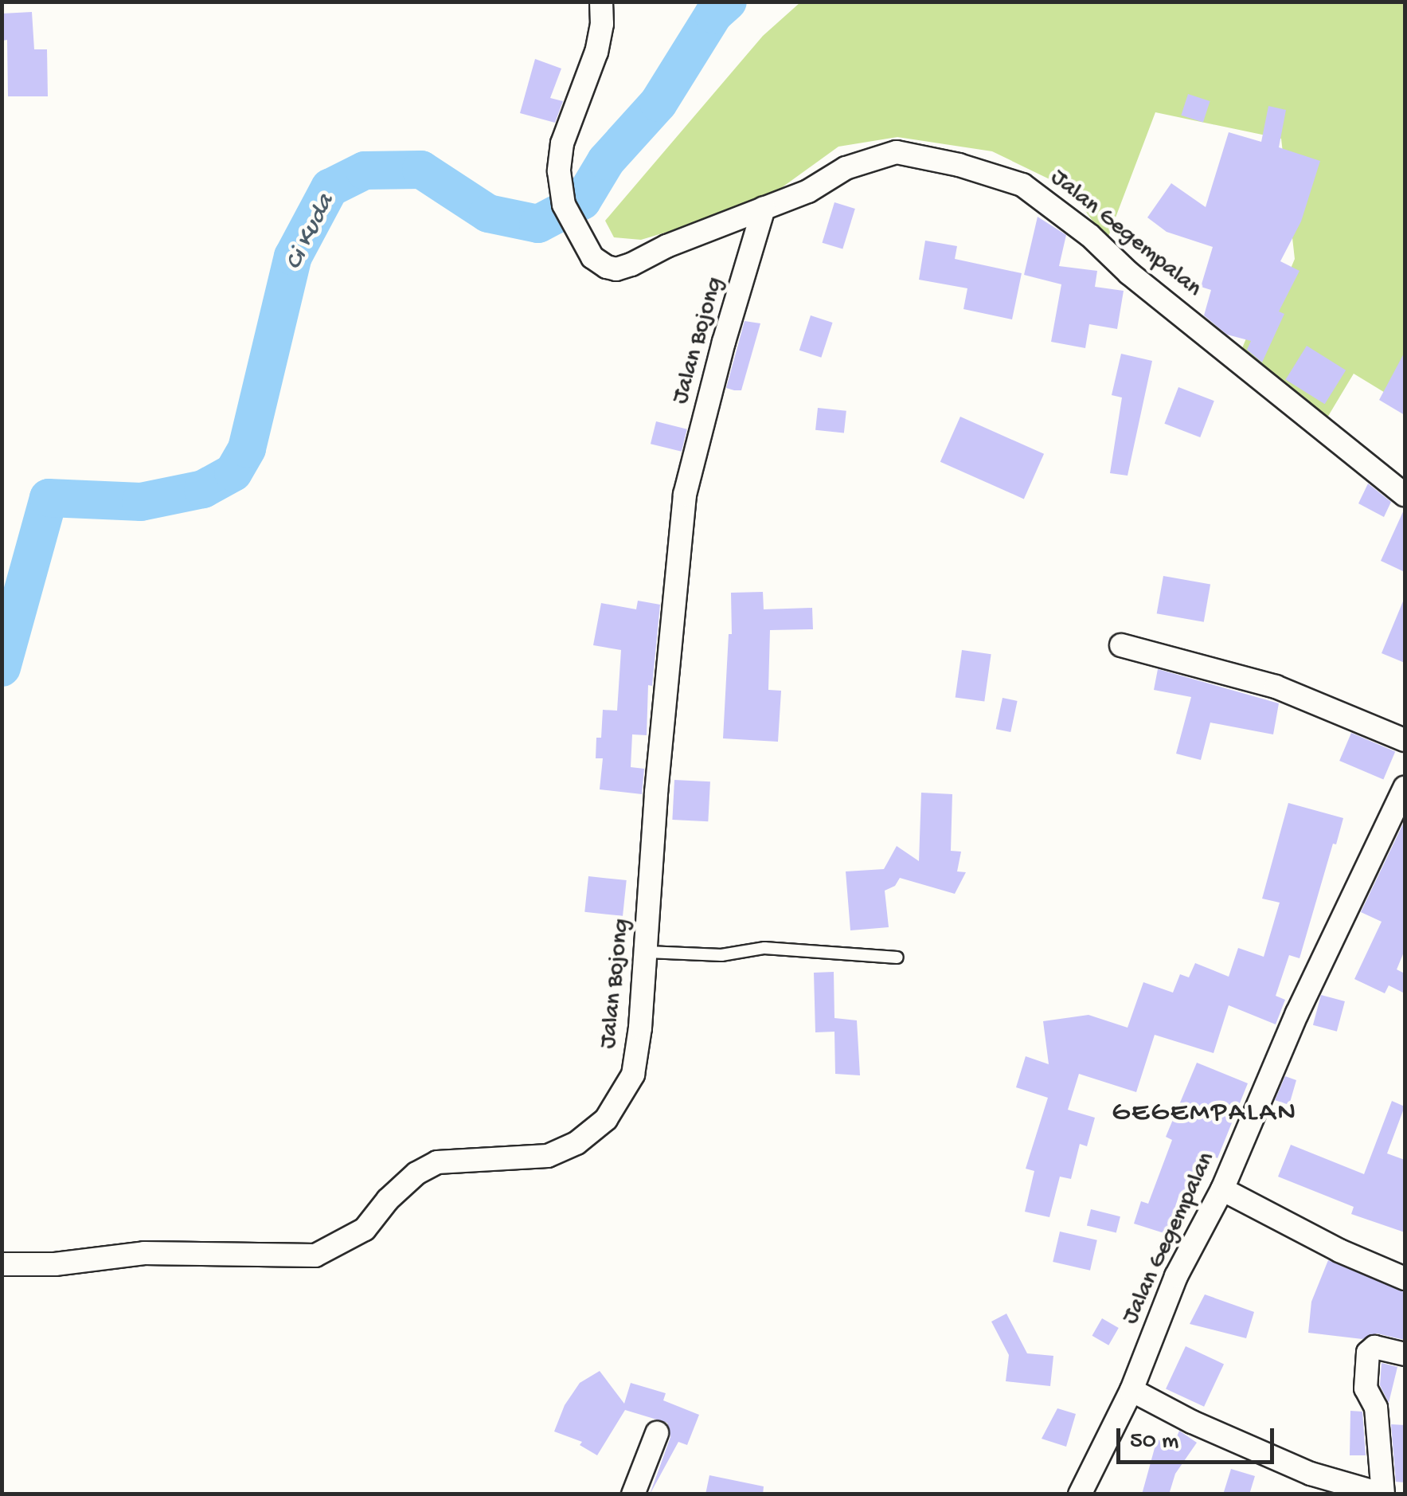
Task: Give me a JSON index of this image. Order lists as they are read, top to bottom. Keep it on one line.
{"streets":{"street":["Jalan Gegempalan","Jalan Bojong"]},"crossings":[["Jalan Gegempalan","Jalan Bojong"]],"districts":["GEGEMPALAN"],"water":["Ci Kuda"],"scale_bar":"50 m"}
